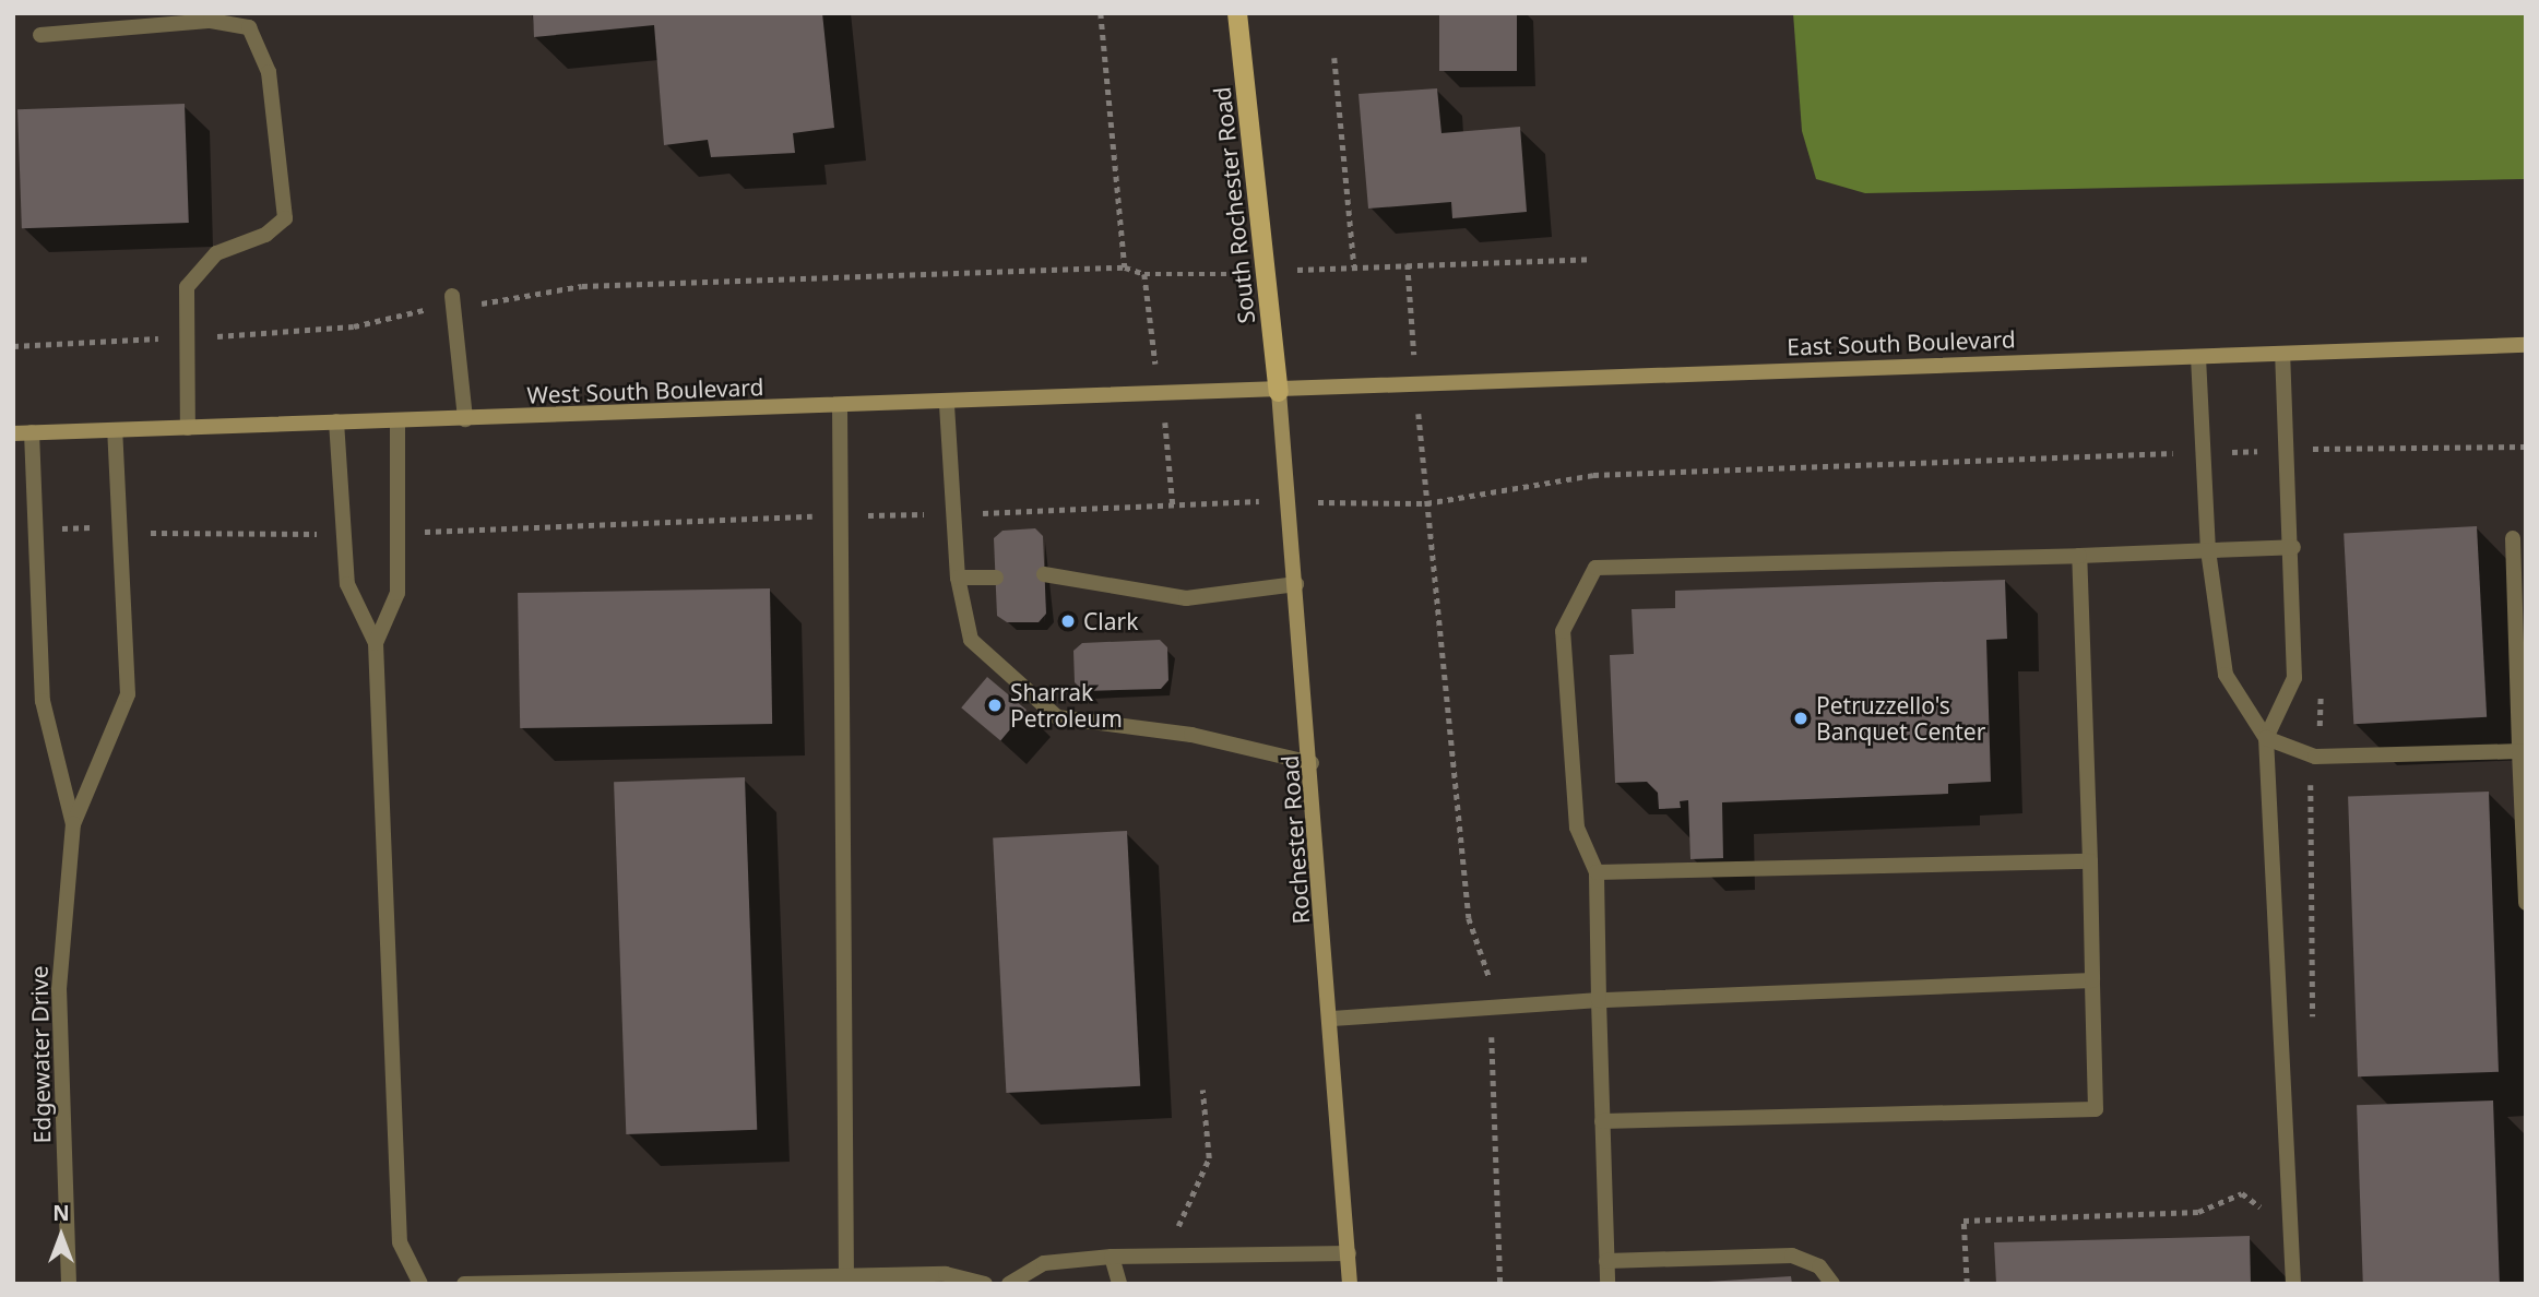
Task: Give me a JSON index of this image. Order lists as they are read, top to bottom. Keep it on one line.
{"streets":{"main road":["South Rochester Road"],"street":["East South Boulevard","West South Boulevard","Rochester Road","Edgewater Drive"]},"crossings":[["South Rochester Road","East South Boulevard"],["South Rochester Road","West South Boulevard"],["South Rochester Road","Rochester Road"],["East South Boulevard","West South Boulevard"],["East South Boulevard","Rochester Road"],["West South Boulevard","Rochester Road"],["West South Boulevard","Edgewater Drive"]],"places":["Clark","Sharrak Petroleum","Petruzzello's Banquet Center"],"north":"top"}
